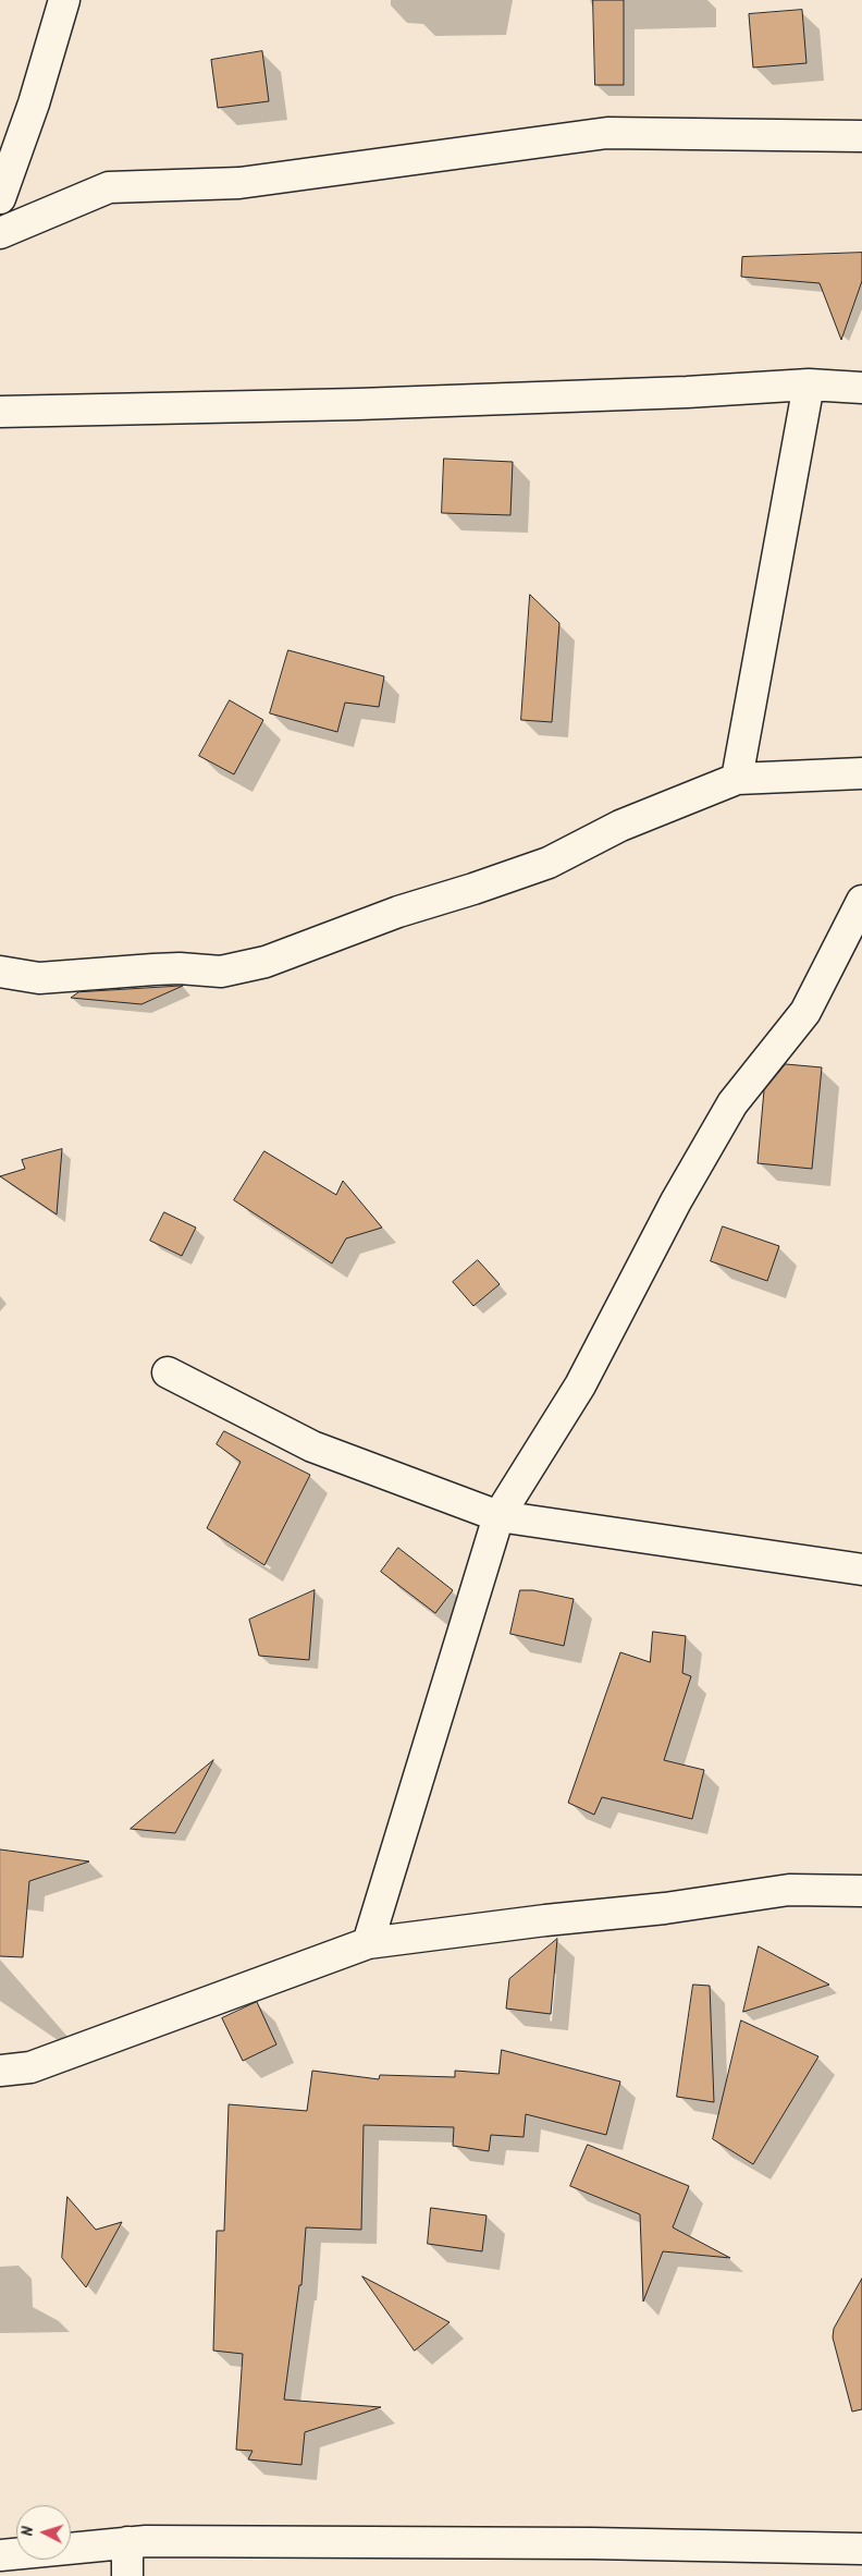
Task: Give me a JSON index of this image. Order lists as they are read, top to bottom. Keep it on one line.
{"north":"left"}
